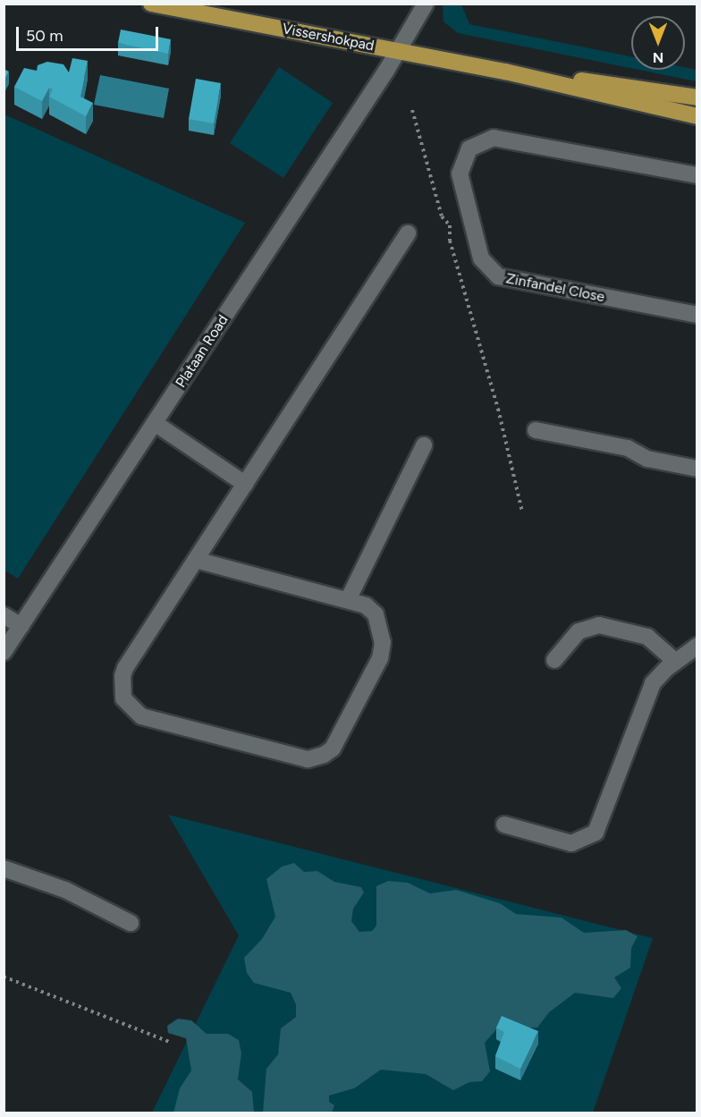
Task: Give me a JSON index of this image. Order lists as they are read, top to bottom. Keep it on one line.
{"streets":{"main road":["Vissershokpad"],"street":["Zinfandel Close","Plataan Road"]},"crossings":[["Vissershokpad","Plataan Road"]],"scale_bar":"50 m","north":"bottom"}
